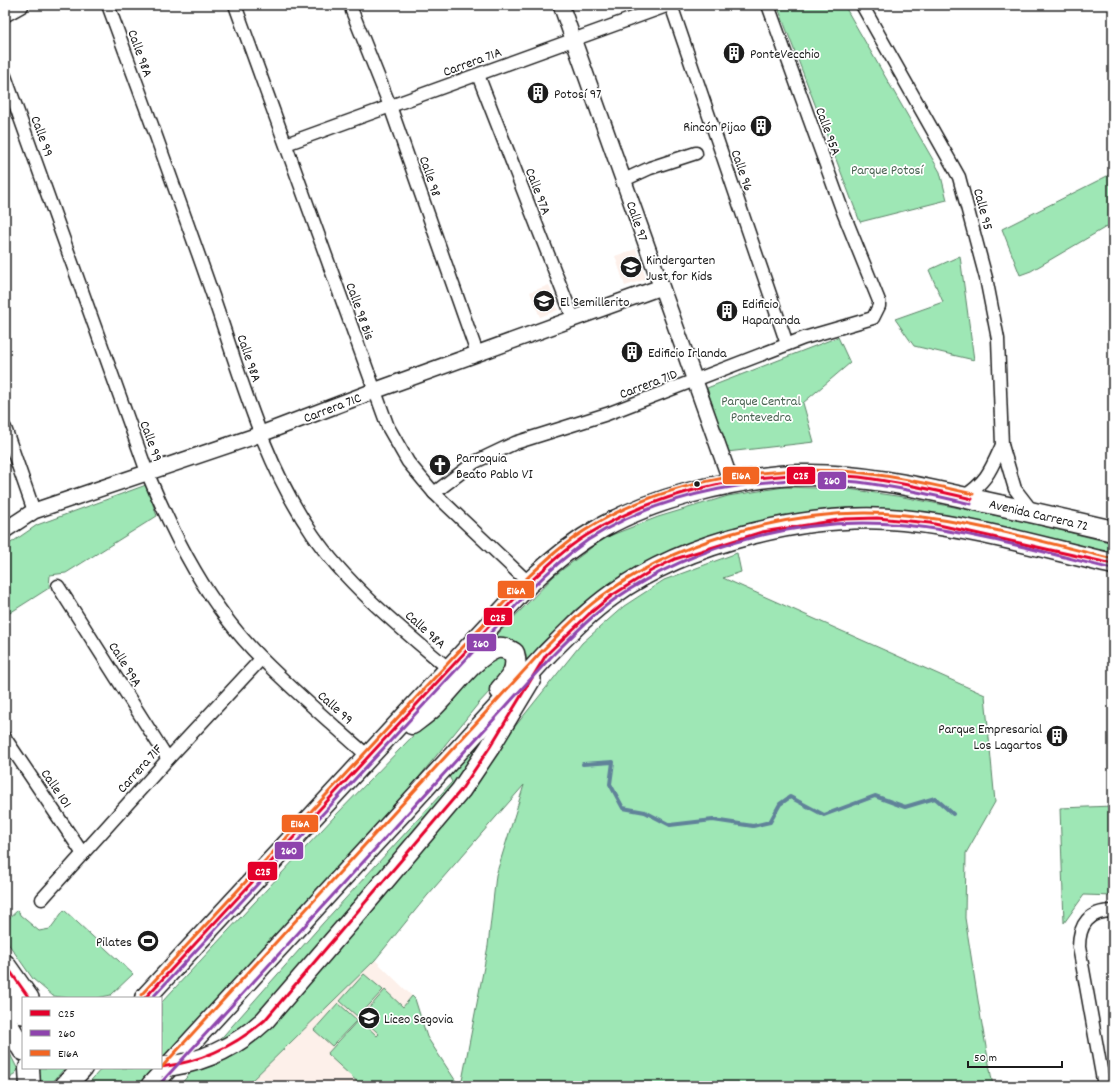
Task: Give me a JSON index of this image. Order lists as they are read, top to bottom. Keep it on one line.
{"streets":{"highway":["Avenida Carrera 72"],"street":["Calle 98A","Carrera 71A","Calle 95A","Calle 99","Calle 96","Calle 98","Calle 97A","Calle 95","Calle 97","Calle 98 Bis","Carrera 71D","Carrera 71C","Calle 99A","Carrera 71F","Calle 101"]},"crossings":[["Calle 98A","Carrera 71C"],["Calle 98A","Avenida Carrera 72"],["Carrera 71A","Calle 96"],["Carrera 71A","Calle 98"],["Carrera 71A","Calle 97A"],["Carrera 71A","Calle 97"],["Carrera 71A","Calle 98 Bis"],["Calle 95A","Carrera 71D"],["Calle 99","Carrera 71C"],["Calle 99","Avenida Carrera 72"],["Calle 99","Carrera 71F"],["Calle 96","Carrera 71D"],["Calle 98","Carrera 71C"],["Calle 97A","Carrera 71C"],["Calle 95","Avenida Carrera 72"],["Calle 97","Carrera 71D"],["Calle 97","Carrera 71C"],["Calle 97","Avenida Carrera 72"],["Calle 98 Bis","Carrera 71D"],["Calle 98 Bis","Carrera 71C"],["Calle 98 Bis","Avenida Carrera 72"],["Calle 99A","Carrera 71F"],["Carrera 71F","Calle 101"]],"parks":["Parque Potosí","Parque Central Pontevedra"],"places":{"building":["PonteVecchio","Potosí 97","Rincón Pijao","Edificio Haparanda","Edificio Irlanda","Parque Empresarial Los Lagartos"],"school or university":["Kindergarten Just for Kids","El Semillerito","Liceo Segovia"],"church":["Parroquia Beato Pablo VI"],"sports":["Pilates"]},"lines":["transit line E16A","transit line C25","transit line 260"],"legend":["C25","260","E16A"],"scale_bar":"50 m"}
